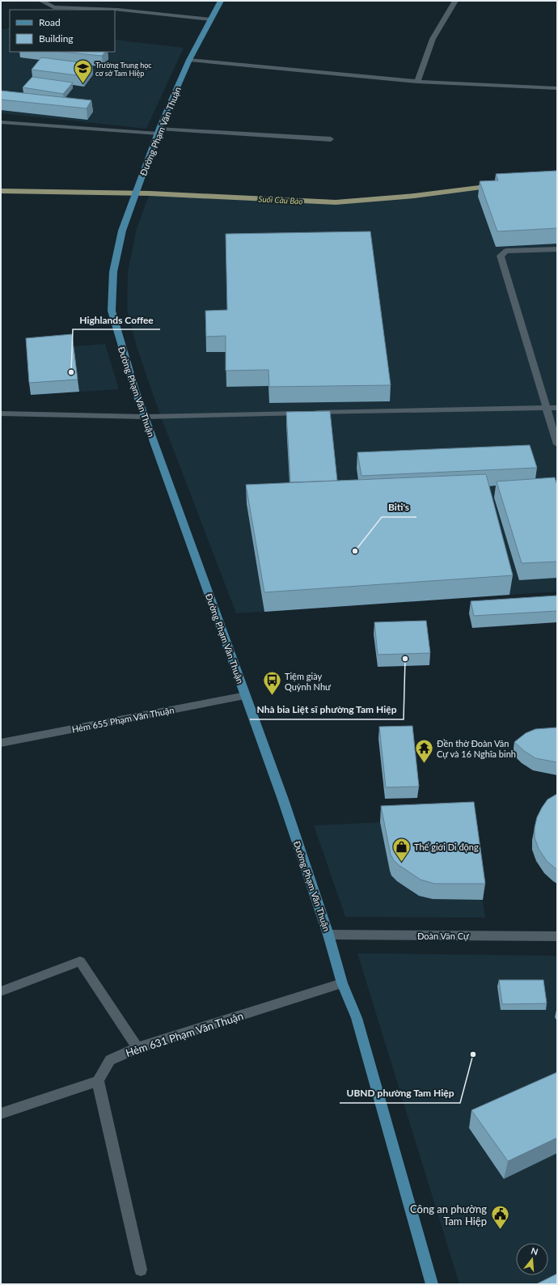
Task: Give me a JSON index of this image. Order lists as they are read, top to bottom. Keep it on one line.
{"streets":{"main road":["Đường Phạm Văn Thuận"],"street":["Hẻm 655 Phạm Văn Thuận","Đoàn Văn Cự","Hẻm 631 Phạm Văn Thuận"]},"crossings":[["Đường Phạm Văn Thuận","Hẻm 655 Phạm Văn Thuận"],["Đường Phạm Văn Thuận","Đoàn Văn Cự"],["Đường Phạm Văn Thuận","Hẻm 631 Phạm Văn Thuận"]],"water":["Suối Cầu Bào"],"places":{"school or university":["Trường Trung học cơ sở Tam Hiệp"],"other":["Highlands Coffee","Biti's","Nhà bia Liệt sĩ phường Tam Hiệp","UBND phường Tam Hiệp"],"bus stop":["Tiệm giày Quỳnh Như"],"temple":["Đền thờ Đoàn Văn Cự và 16 Nghĩa binh"],"shop":["Thế giới Di động"],"public building":["Công an phường Tam Hiệp"]},"legend":["Road","Building"],"north":"top"}
